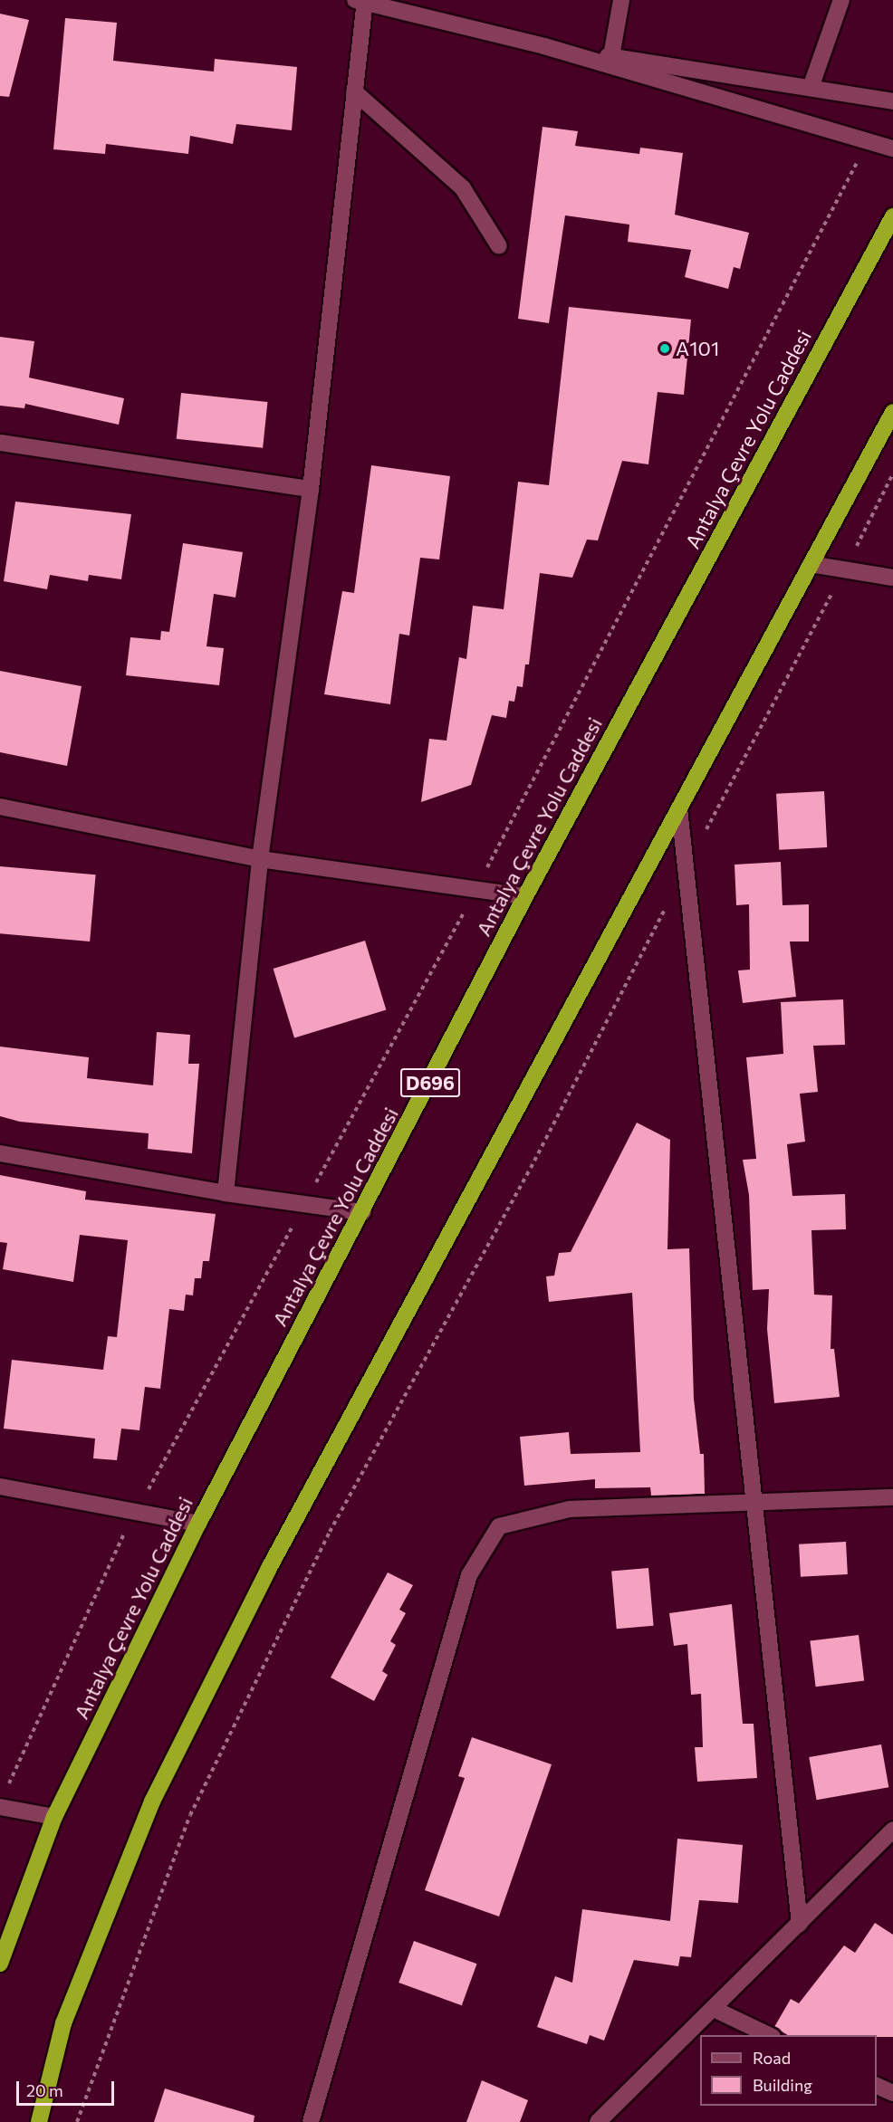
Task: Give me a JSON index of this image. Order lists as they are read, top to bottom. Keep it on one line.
{"streets":{"highway":["Antalya Çevre Yolu Caddesi","D696"]},"places":["A101"],"legend":["Road","Building"],"scale_bar":"20 m"}
